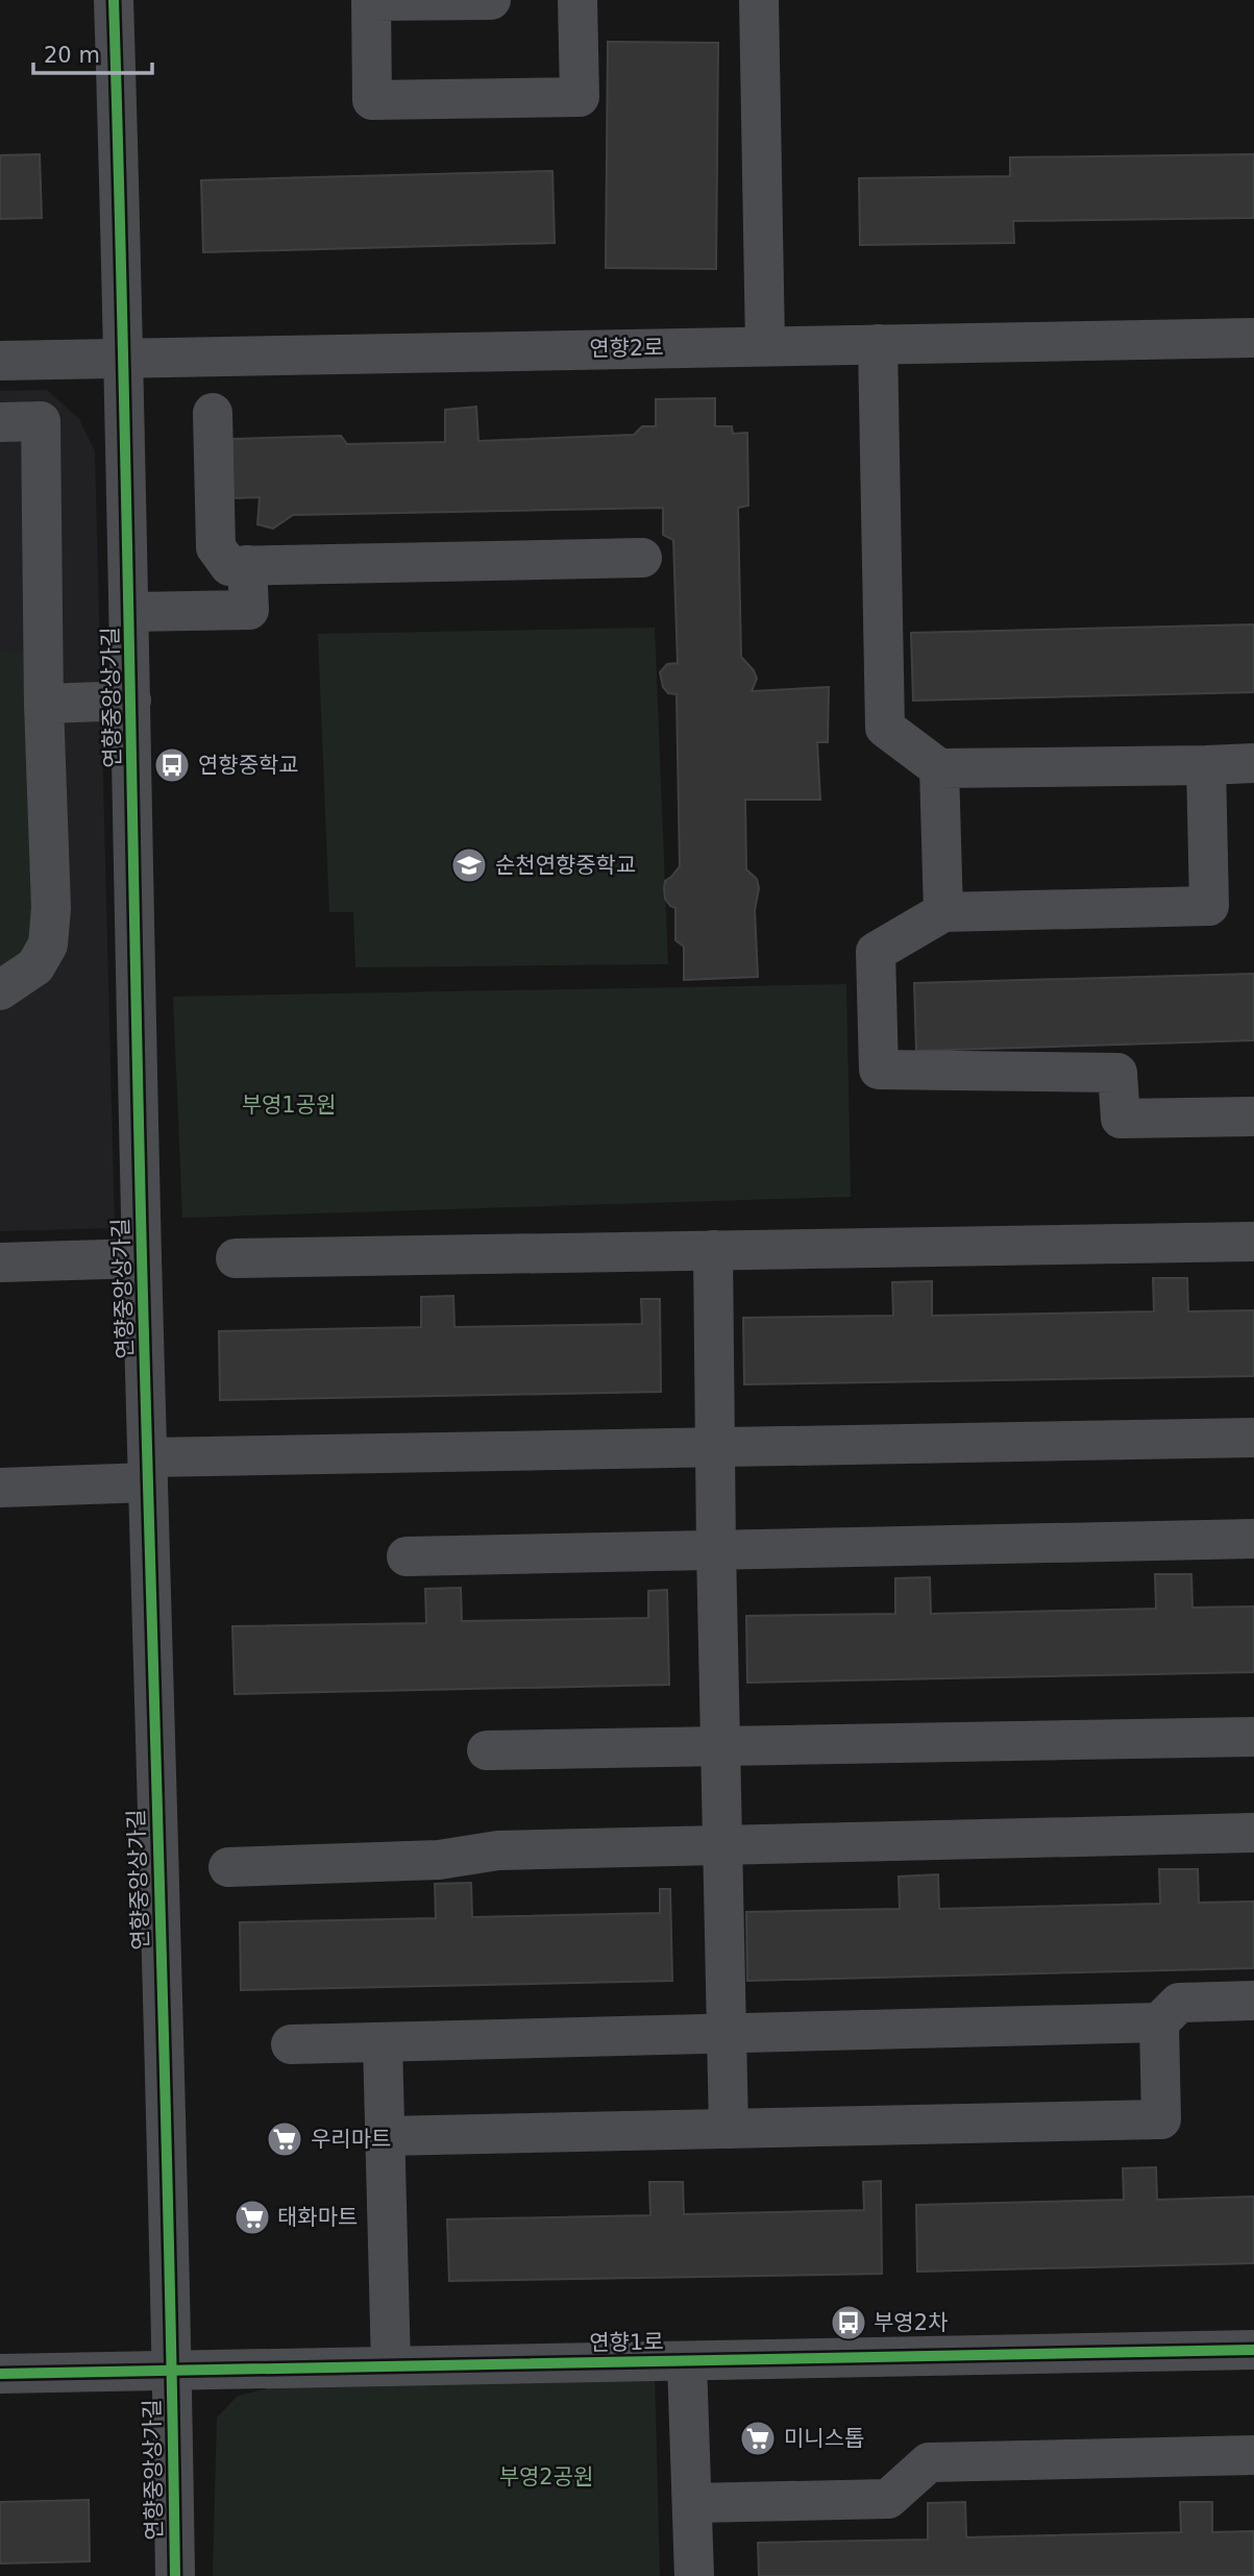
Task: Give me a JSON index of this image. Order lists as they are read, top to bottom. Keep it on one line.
{"streets":{"street":["연향2로","연향중앙상가길","연향1로"]},"crossings":[["연향2로","연향중앙상가길"],["연향중앙상가길","연향1로"]],"parks":["부영1공원","부영2공원"],"places":{"bus stop":["연향중학교","부영2차"],"school or university":["순천연향중학교"],"supermarket":["우리마트","태화마트","미니스톱"]},"scale_bar":"20 m"}
